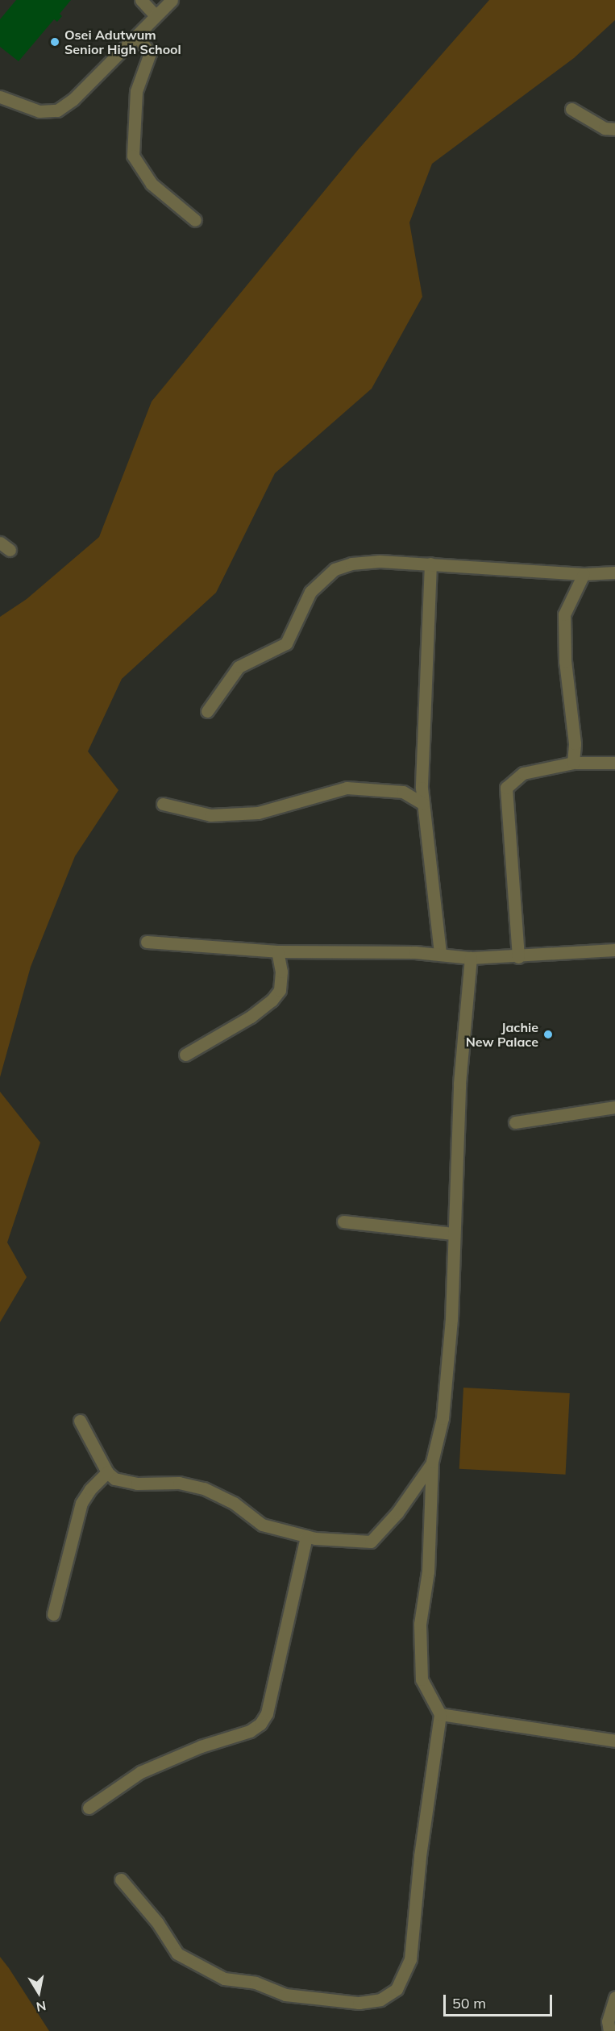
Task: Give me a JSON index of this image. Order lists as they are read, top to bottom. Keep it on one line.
{"places":["Osei Adutwum Senior High School","Jachie New Palace"],"scale_bar":"50 m","north":"bottom"}
